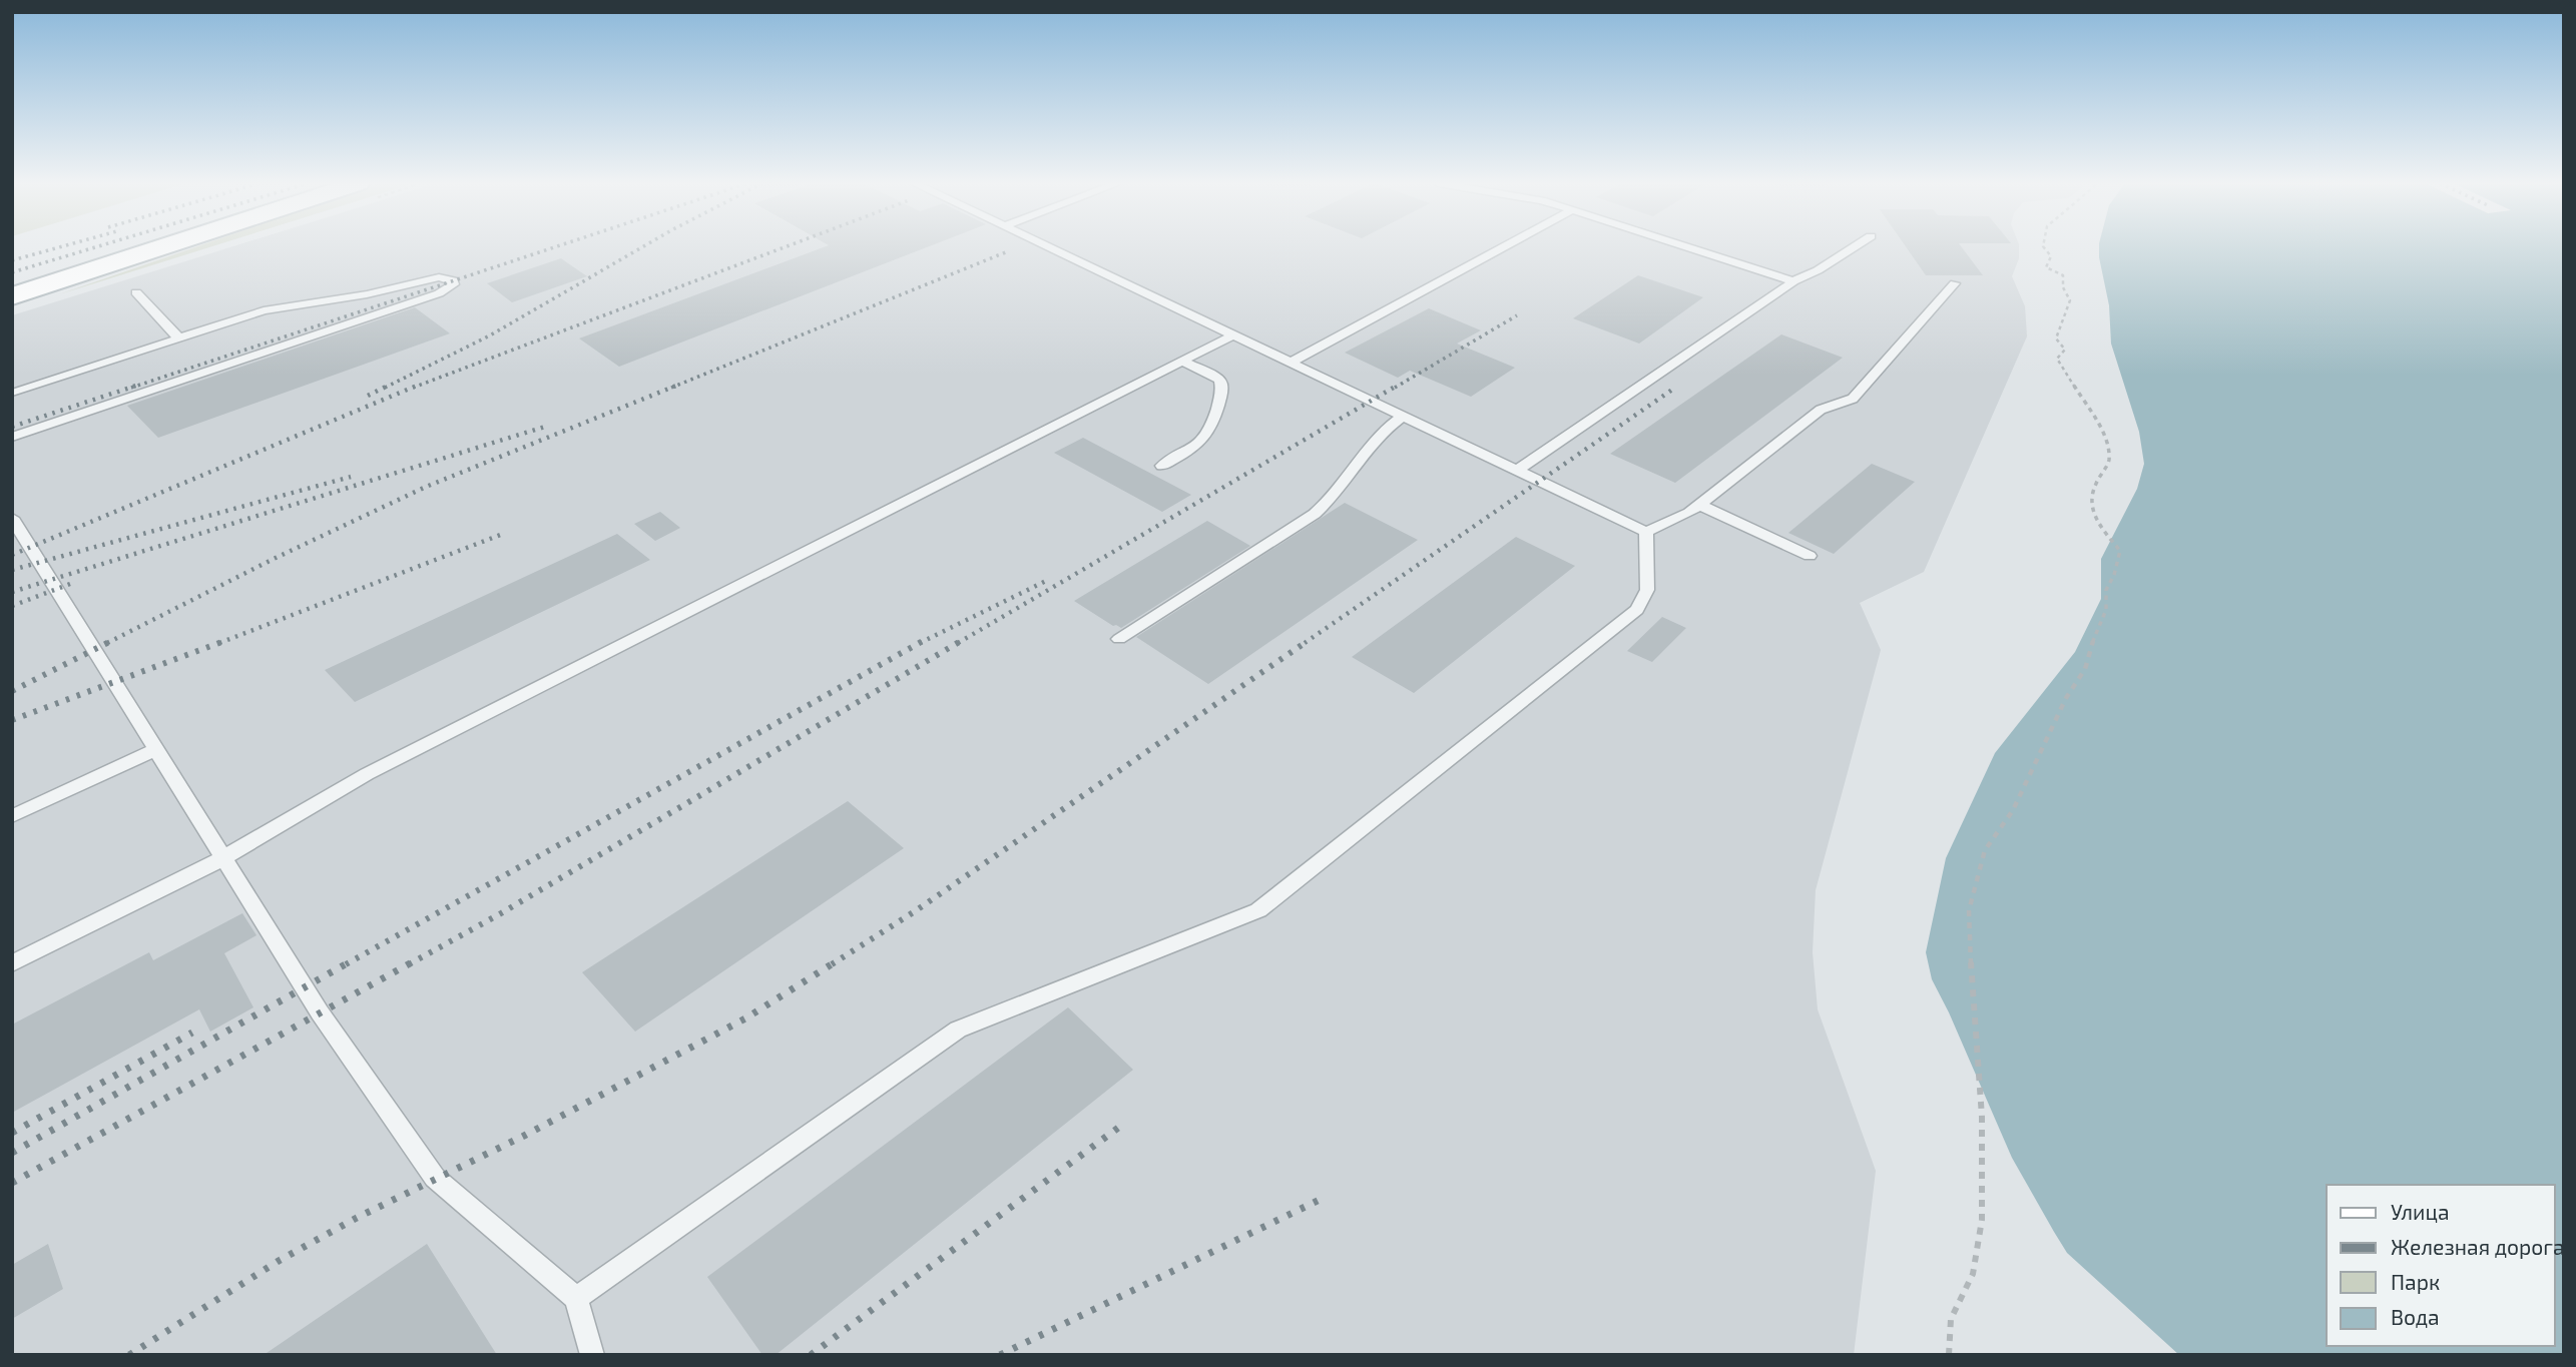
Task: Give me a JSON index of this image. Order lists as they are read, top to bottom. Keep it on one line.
{"legend":["Улица","Железная дорога","Парк","Вода"]}
